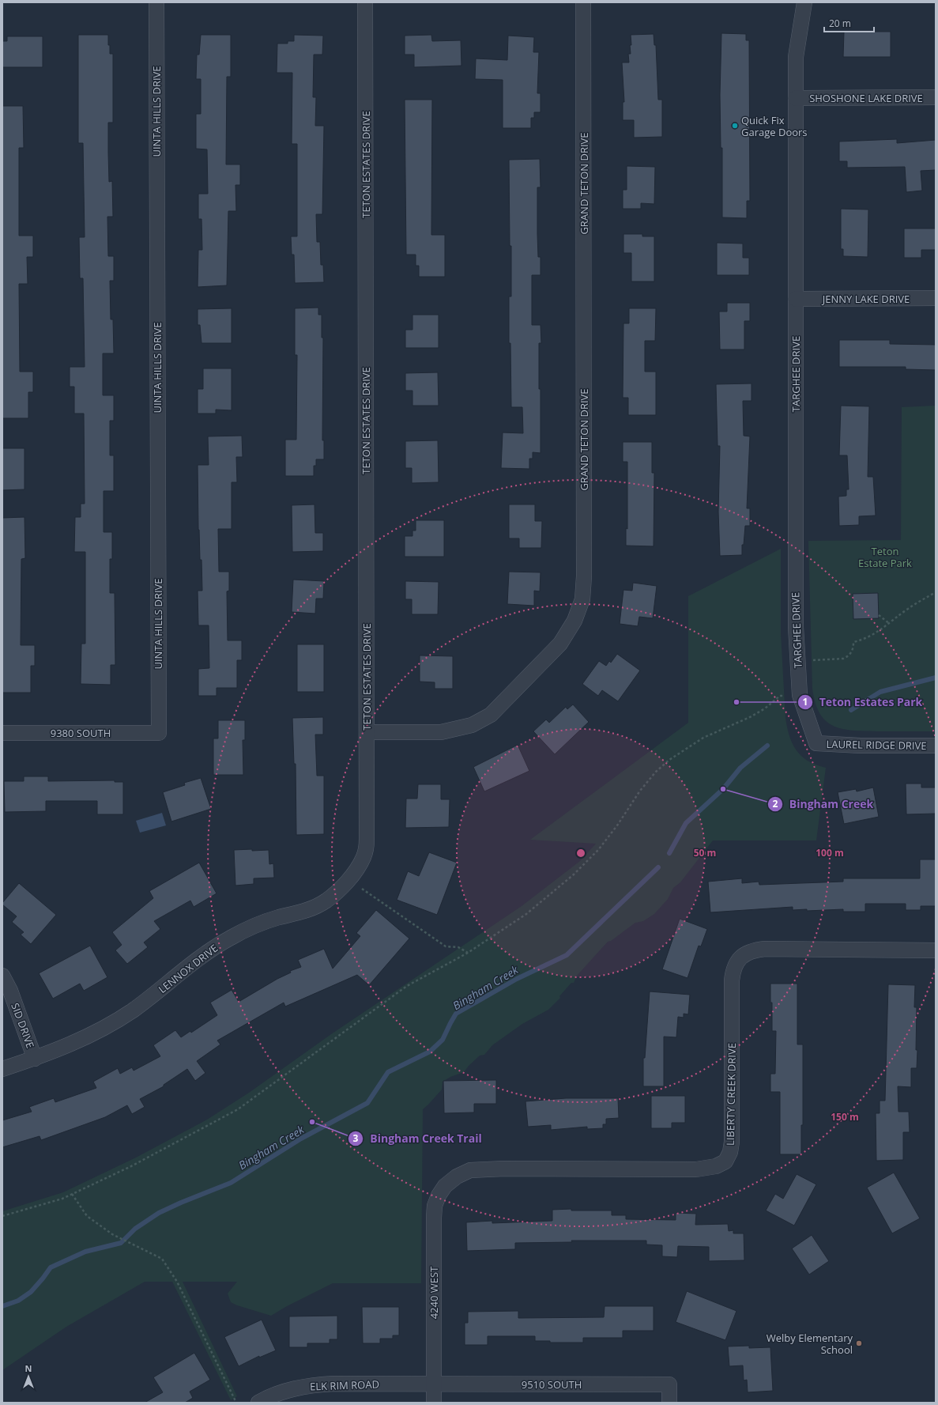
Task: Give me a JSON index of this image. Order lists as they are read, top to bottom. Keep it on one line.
{"streets":{"street":["SHOSHONE LAKE DRIVE","UINTA HILLS DRIVE","TETON ESTATES DRIVE","GRAND TETON DRIVE","JENNY LAKE DRIVE","TARGHEE DRIVE","9380 SOUTH","LAUREL RIDGE DRIVE","LENNOX DRIVE","SID DRIVE","LIBERTY CREEK DRIVE","4240 WEST","9510 SOUTH","ELK RIM ROAD"]},"crossings":[["SHOSHONE LAKE DRIVE","TARGHEE DRIVE"],["UINTA HILLS DRIVE","9380 SOUTH"],["TETON ESTATES DRIVE","GRAND TETON DRIVE"],["TETON ESTATES DRIVE","LENNOX DRIVE"],["JENNY LAKE DRIVE","TARGHEE DRIVE"],["TARGHEE DRIVE","LAUREL RIDGE DRIVE"],["LENNOX DRIVE","SID DRIVE"],["LIBERTY CREEK DRIVE","4240 WEST"],["4240 WEST","9510 SOUTH"],["4240 WEST","ELK RIM ROAD"],["9510 SOUTH","ELK RIM ROAD"]],"water":["Bingham Creek"],"parks":["Teton Estate Park"],"places":["Quick Fix Garage Doors","Teton Estates Park","Bingham Creek","Bingham Creek Trail","Welby Elementary School"],"scale_bar":"20 m","north":"top","rings":["50 m","100 m","150 m"]}
